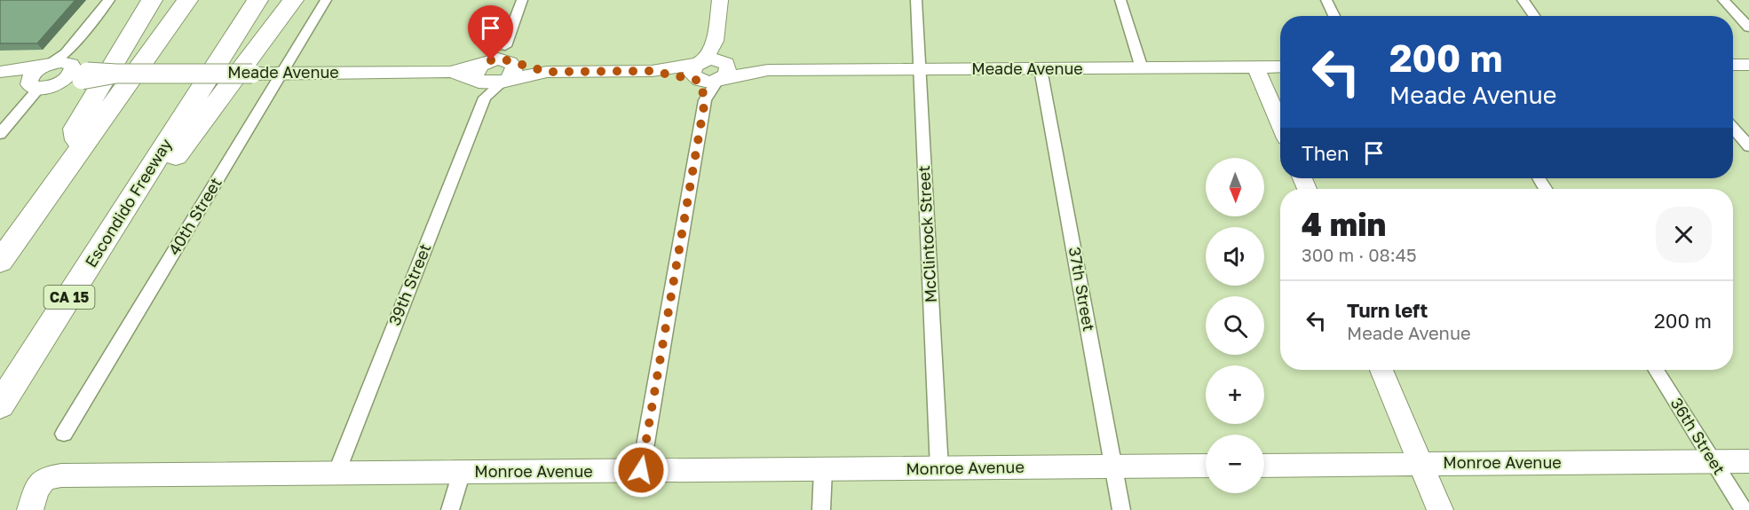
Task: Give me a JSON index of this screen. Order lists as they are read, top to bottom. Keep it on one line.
{"streets":{"highway":["Escondido Freeway","CA 15"],"street":["Meade Avenue","40th Street","McClintock Street","39th Street","37th Street","36th Street","Monroe Avenue"]},"crossings":[["Meade Avenue","40th Street"],["Meade Avenue","McClintock Street"],["Meade Avenue","39th Street"],["Meade Avenue","37th Street"],["McClintock Street","Monroe Avenue"],["39th Street","Monroe Avenue"],["37th Street","Monroe Avenue"],["36th Street","Monroe Avenue"]],"north":"bottom","page":{"turn":["200 m","Meade Avenue"],"then":"Then","map_buttons":["+","−"],"heading":["4 min","300 m · 08:45"],"list":[{"name":"Turn left","note":"Meade Avenue","value":"200 m"}]}}
